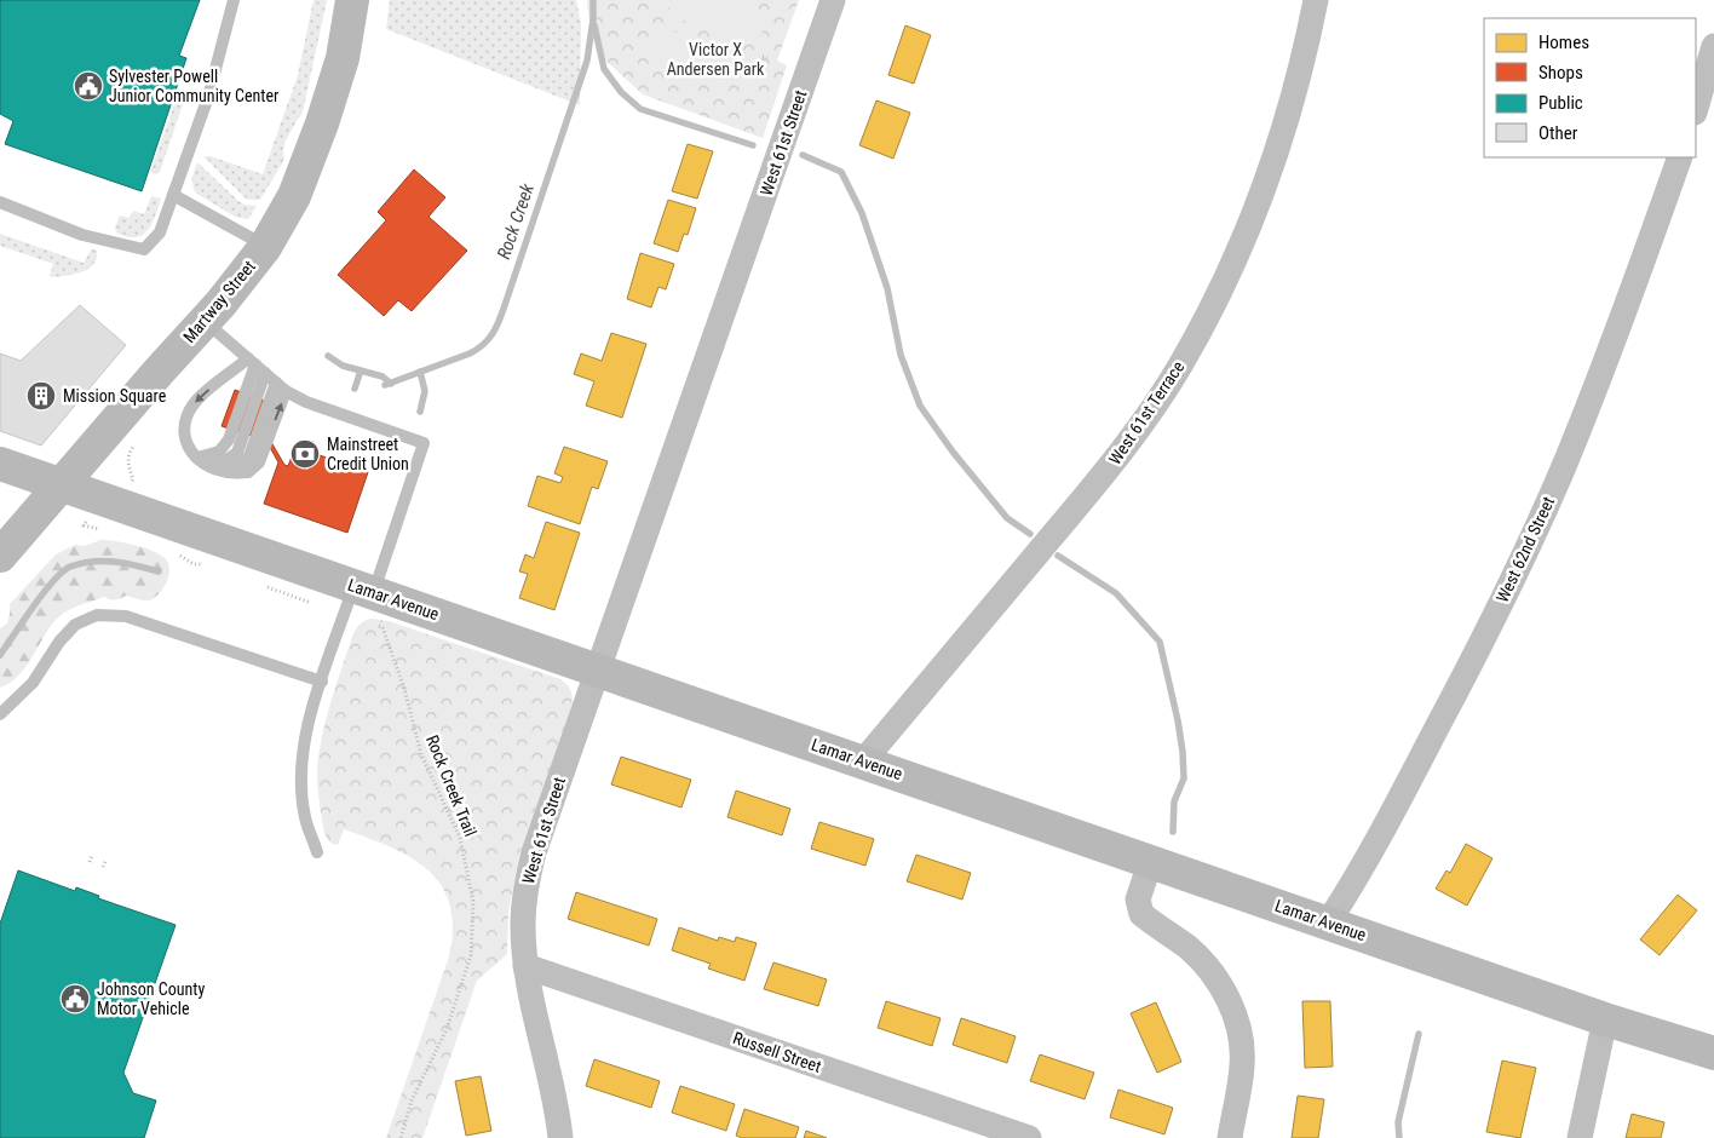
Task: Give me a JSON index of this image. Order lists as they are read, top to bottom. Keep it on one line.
{"streets":{"street":["West 61st Street","Martway Street","West 61st Terrace","West 62nd Street","Lamar Avenue","Russell Street"],"path":["Rock Creek Trail"]},"crossings":[["West 61st Street","Lamar Avenue"],["West 61st Street","Russell Street"],["Martway Street","Lamar Avenue"],["West 61st Terrace","Lamar Avenue"],["West 62nd Street","Lamar Avenue"],["Lamar Avenue","Rock Creek Trail"]],"water":["Rock Creek"],"parks":["Victor X Andersen Park"],"places":{"public building":["Sylvester Powell Junior Community Center","Johnson County Motor Vehicle"],"building":["Mission Square"],"bank":["Mainstreet Credit Union"]},"legend":["Homes","Shops","Public","Other"]}
